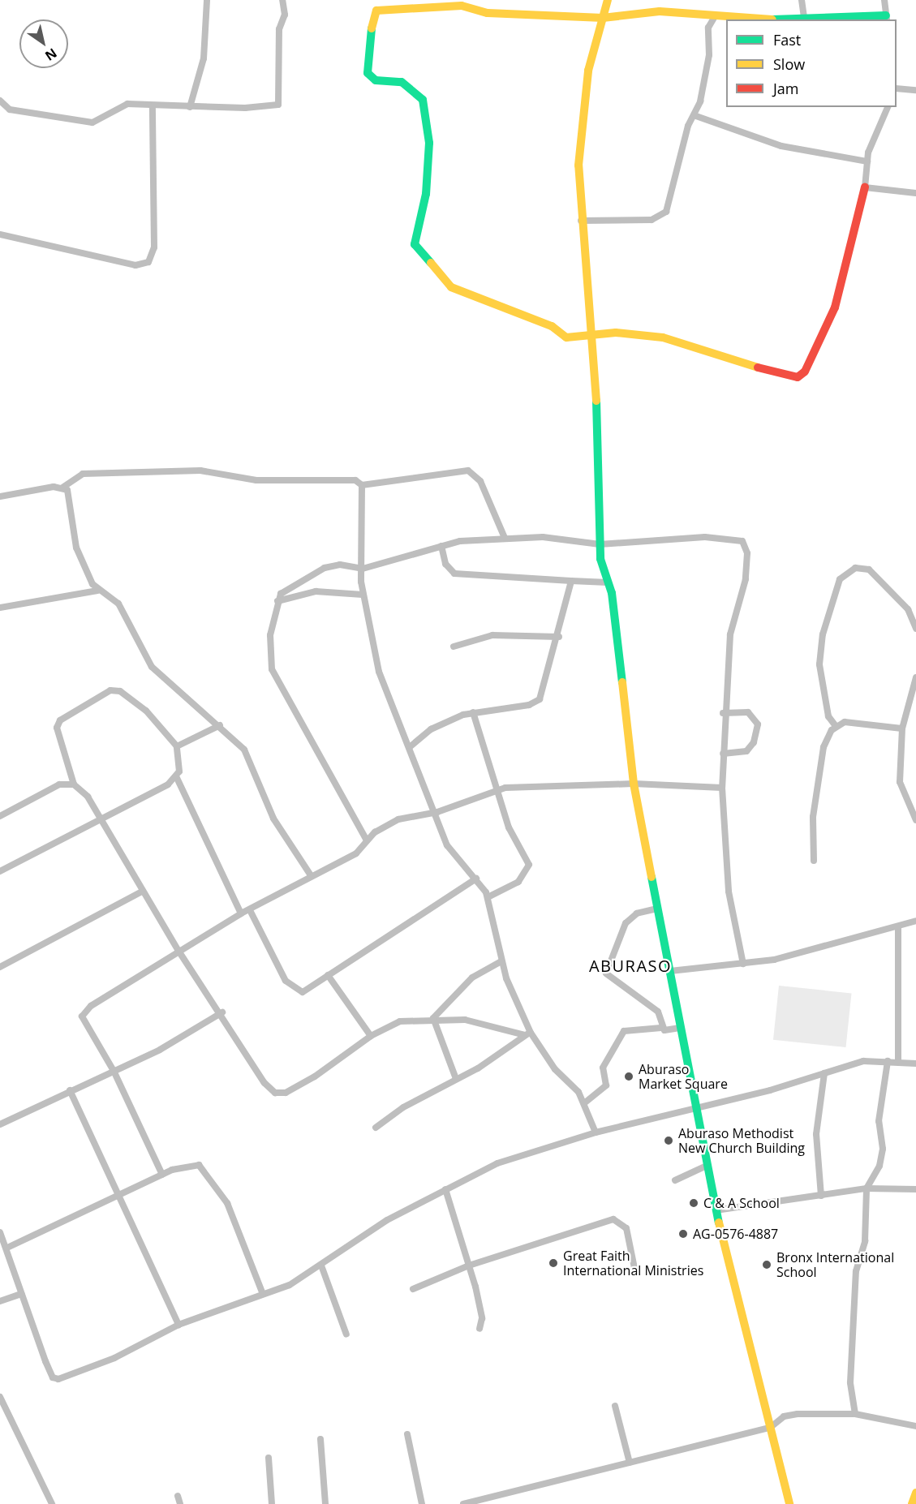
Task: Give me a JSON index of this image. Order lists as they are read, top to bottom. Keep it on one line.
{"districts":["ABURASO"],"places":["Aburaso Market Square","Aburaso Methodist New Church Building","C & A School","AG-0576-4887","Great Faith International Ministries","Bronx International School"],"legend":["Fast","Slow","Jam"],"north":"bottom right"}
